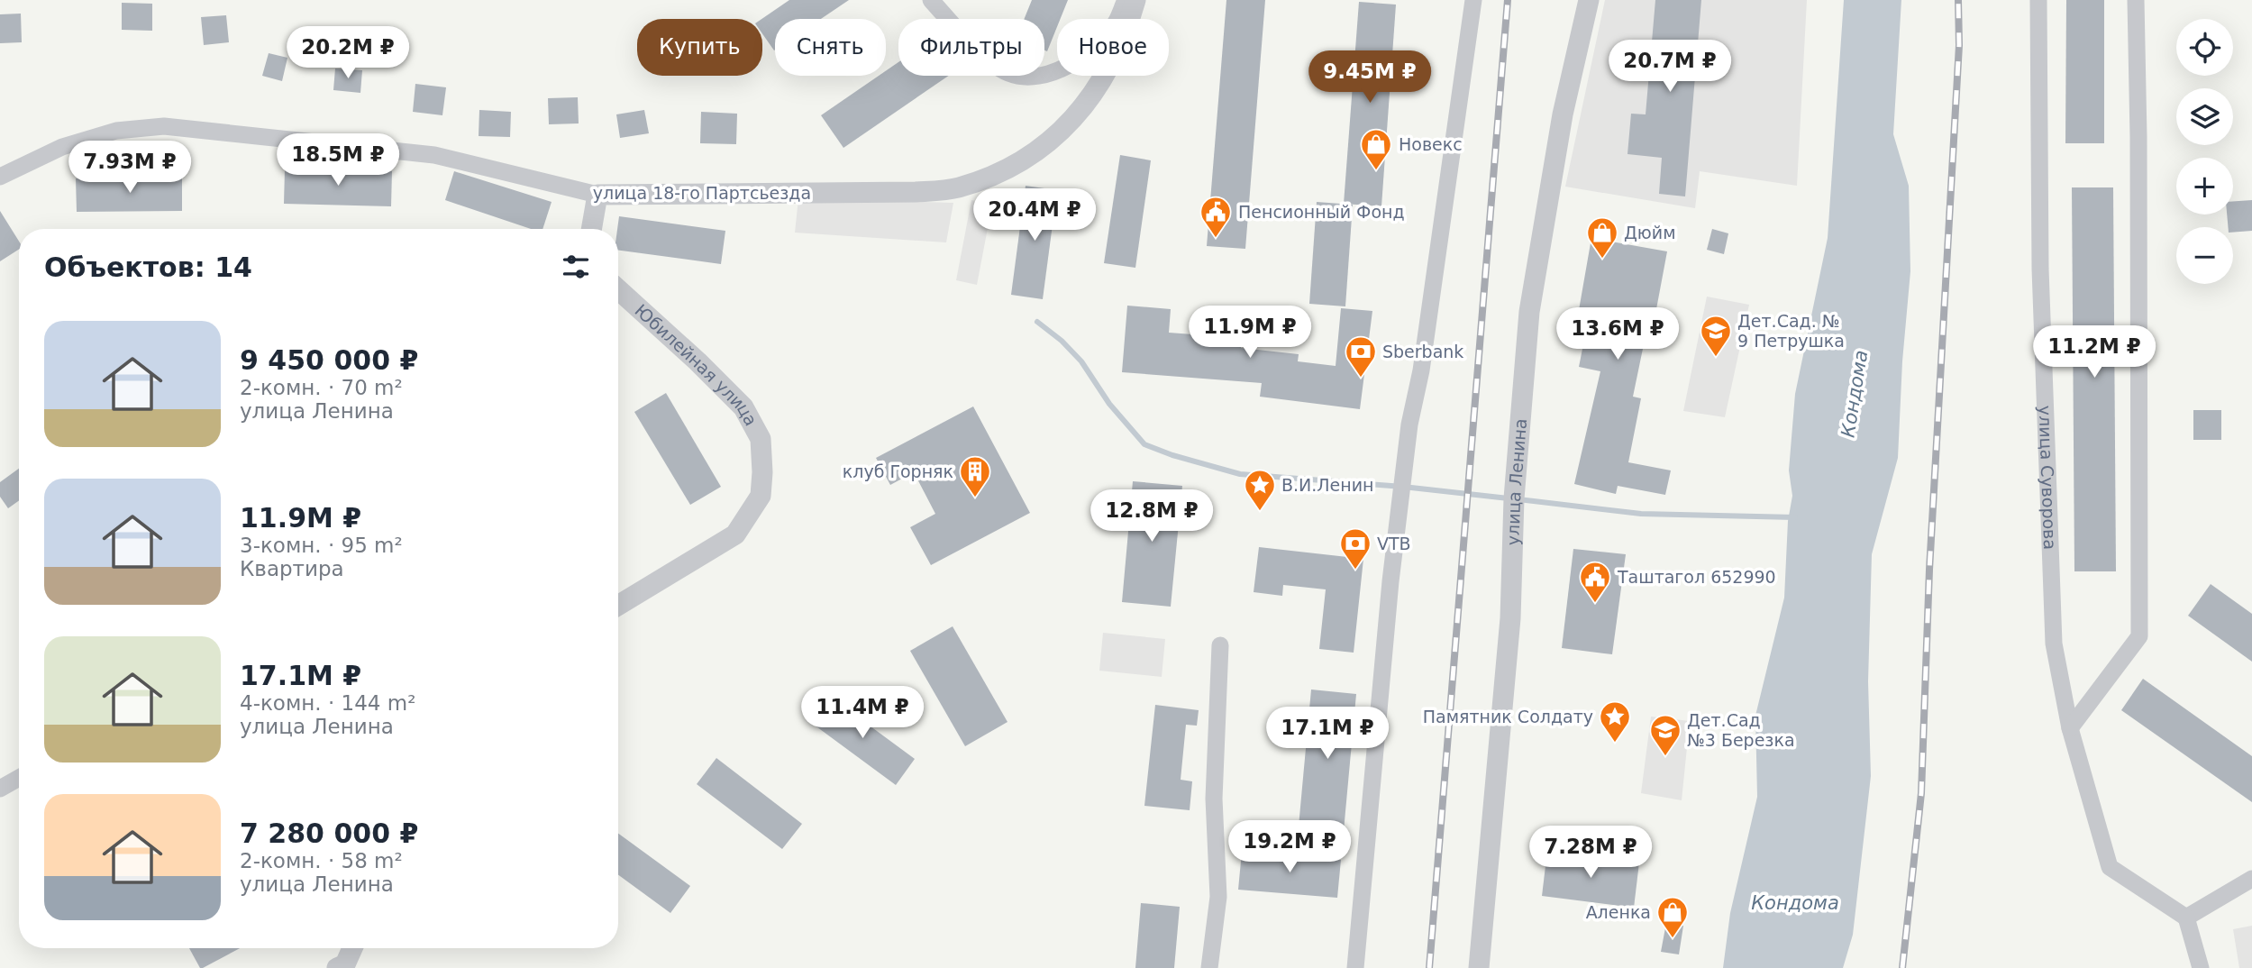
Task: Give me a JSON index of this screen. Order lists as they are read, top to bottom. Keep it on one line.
{"streets":{"street":["улица 18-го Партсьезда","Юбилейная улица","улица Суворова","улица Ленина"]},"water":["Кондома"],"places":{"shop":["Новекс","Дюйм","Аленка"],"public building":["Пенсионный Фонд","Таштагол 652990"],"school or university":["Дет.Сад. № 9 Петрушка","Дет.Сад №3 Березка"],"bank":["Sberbank","VTB"],"building":["клуб Горняк"],"place":["В.И.Ленин","Памятник Солдату"]},"page":{"map_buttons":["+","−"],"chip":["Купить","Снять","Фильтры","Новое"],"price":["20.2M ₽","20.7M ₽","9.45M ₽","18.5M ₽","7.93M ₽","20.4M ₽","11.9M ₽","13.6M ₽","11.2M ₽","12.8M ₽","11.4M ₽","17.1M ₽","19.2M ₽","7.28M ₽"],"heading":"Объектов: 14","list":[{"name":"9 450 000 ₽","note":"2-комн. · 70 m² · улица Ленина"},{"name":"11.9M ₽","note":"3-комн. · 95 m² · Квартира"},{"name":"17.1M ₽","note":"4-комн. · 144 m² · улица Ленина"},{"name":"7 280 000 ₽","note":"2-комн. · 58 m² · улица Ленина"}]}}
